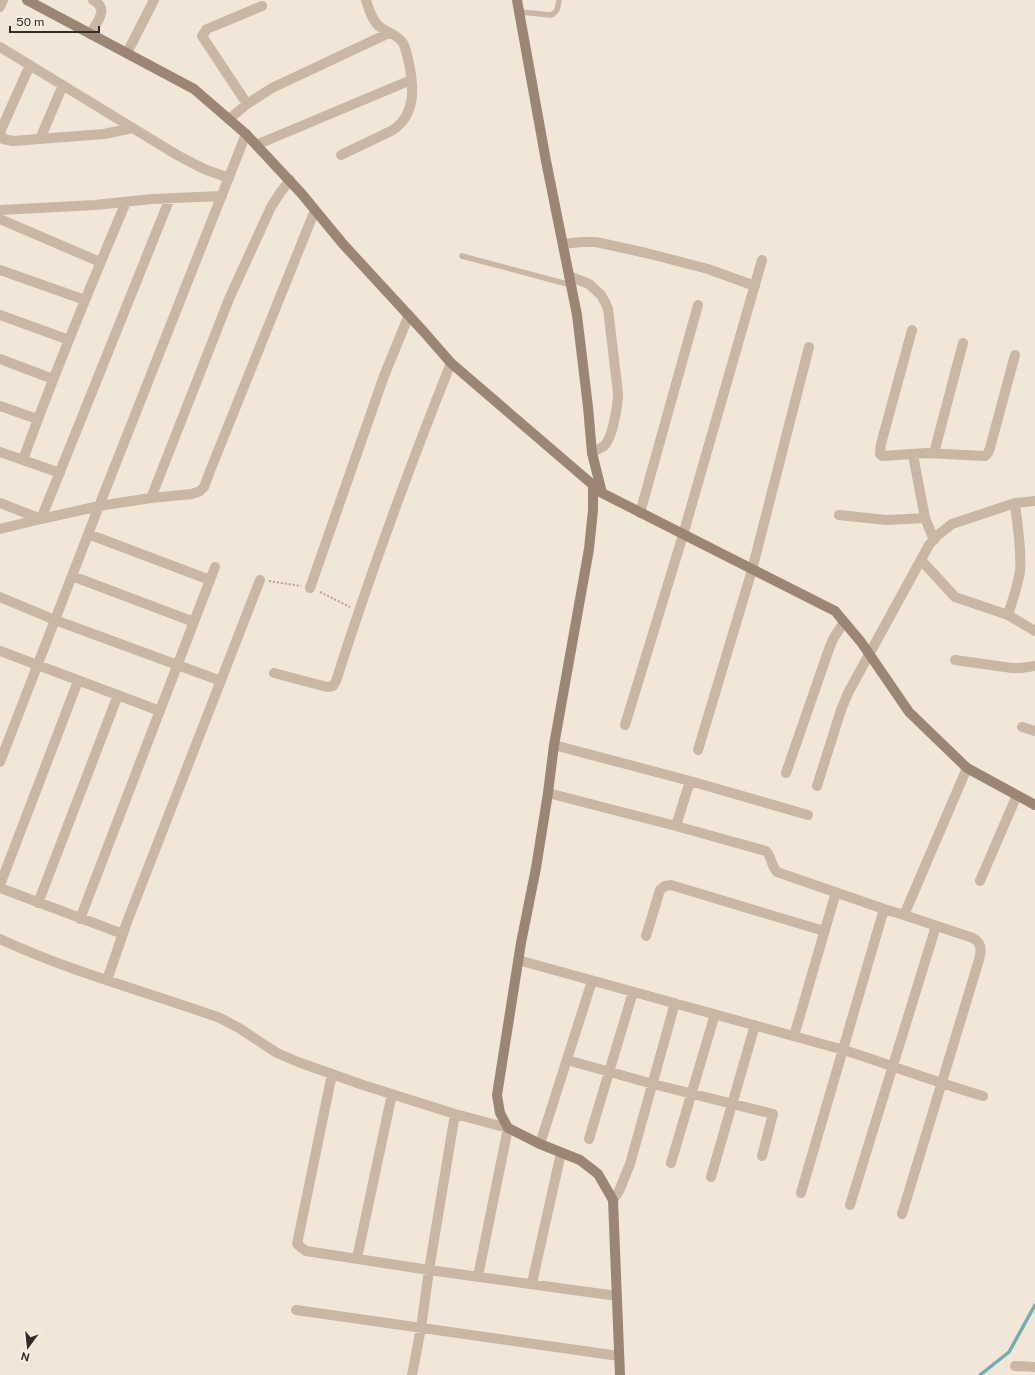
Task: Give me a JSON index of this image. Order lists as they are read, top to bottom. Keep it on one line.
{"scale_bar":"50 m","north":"bottom"}
